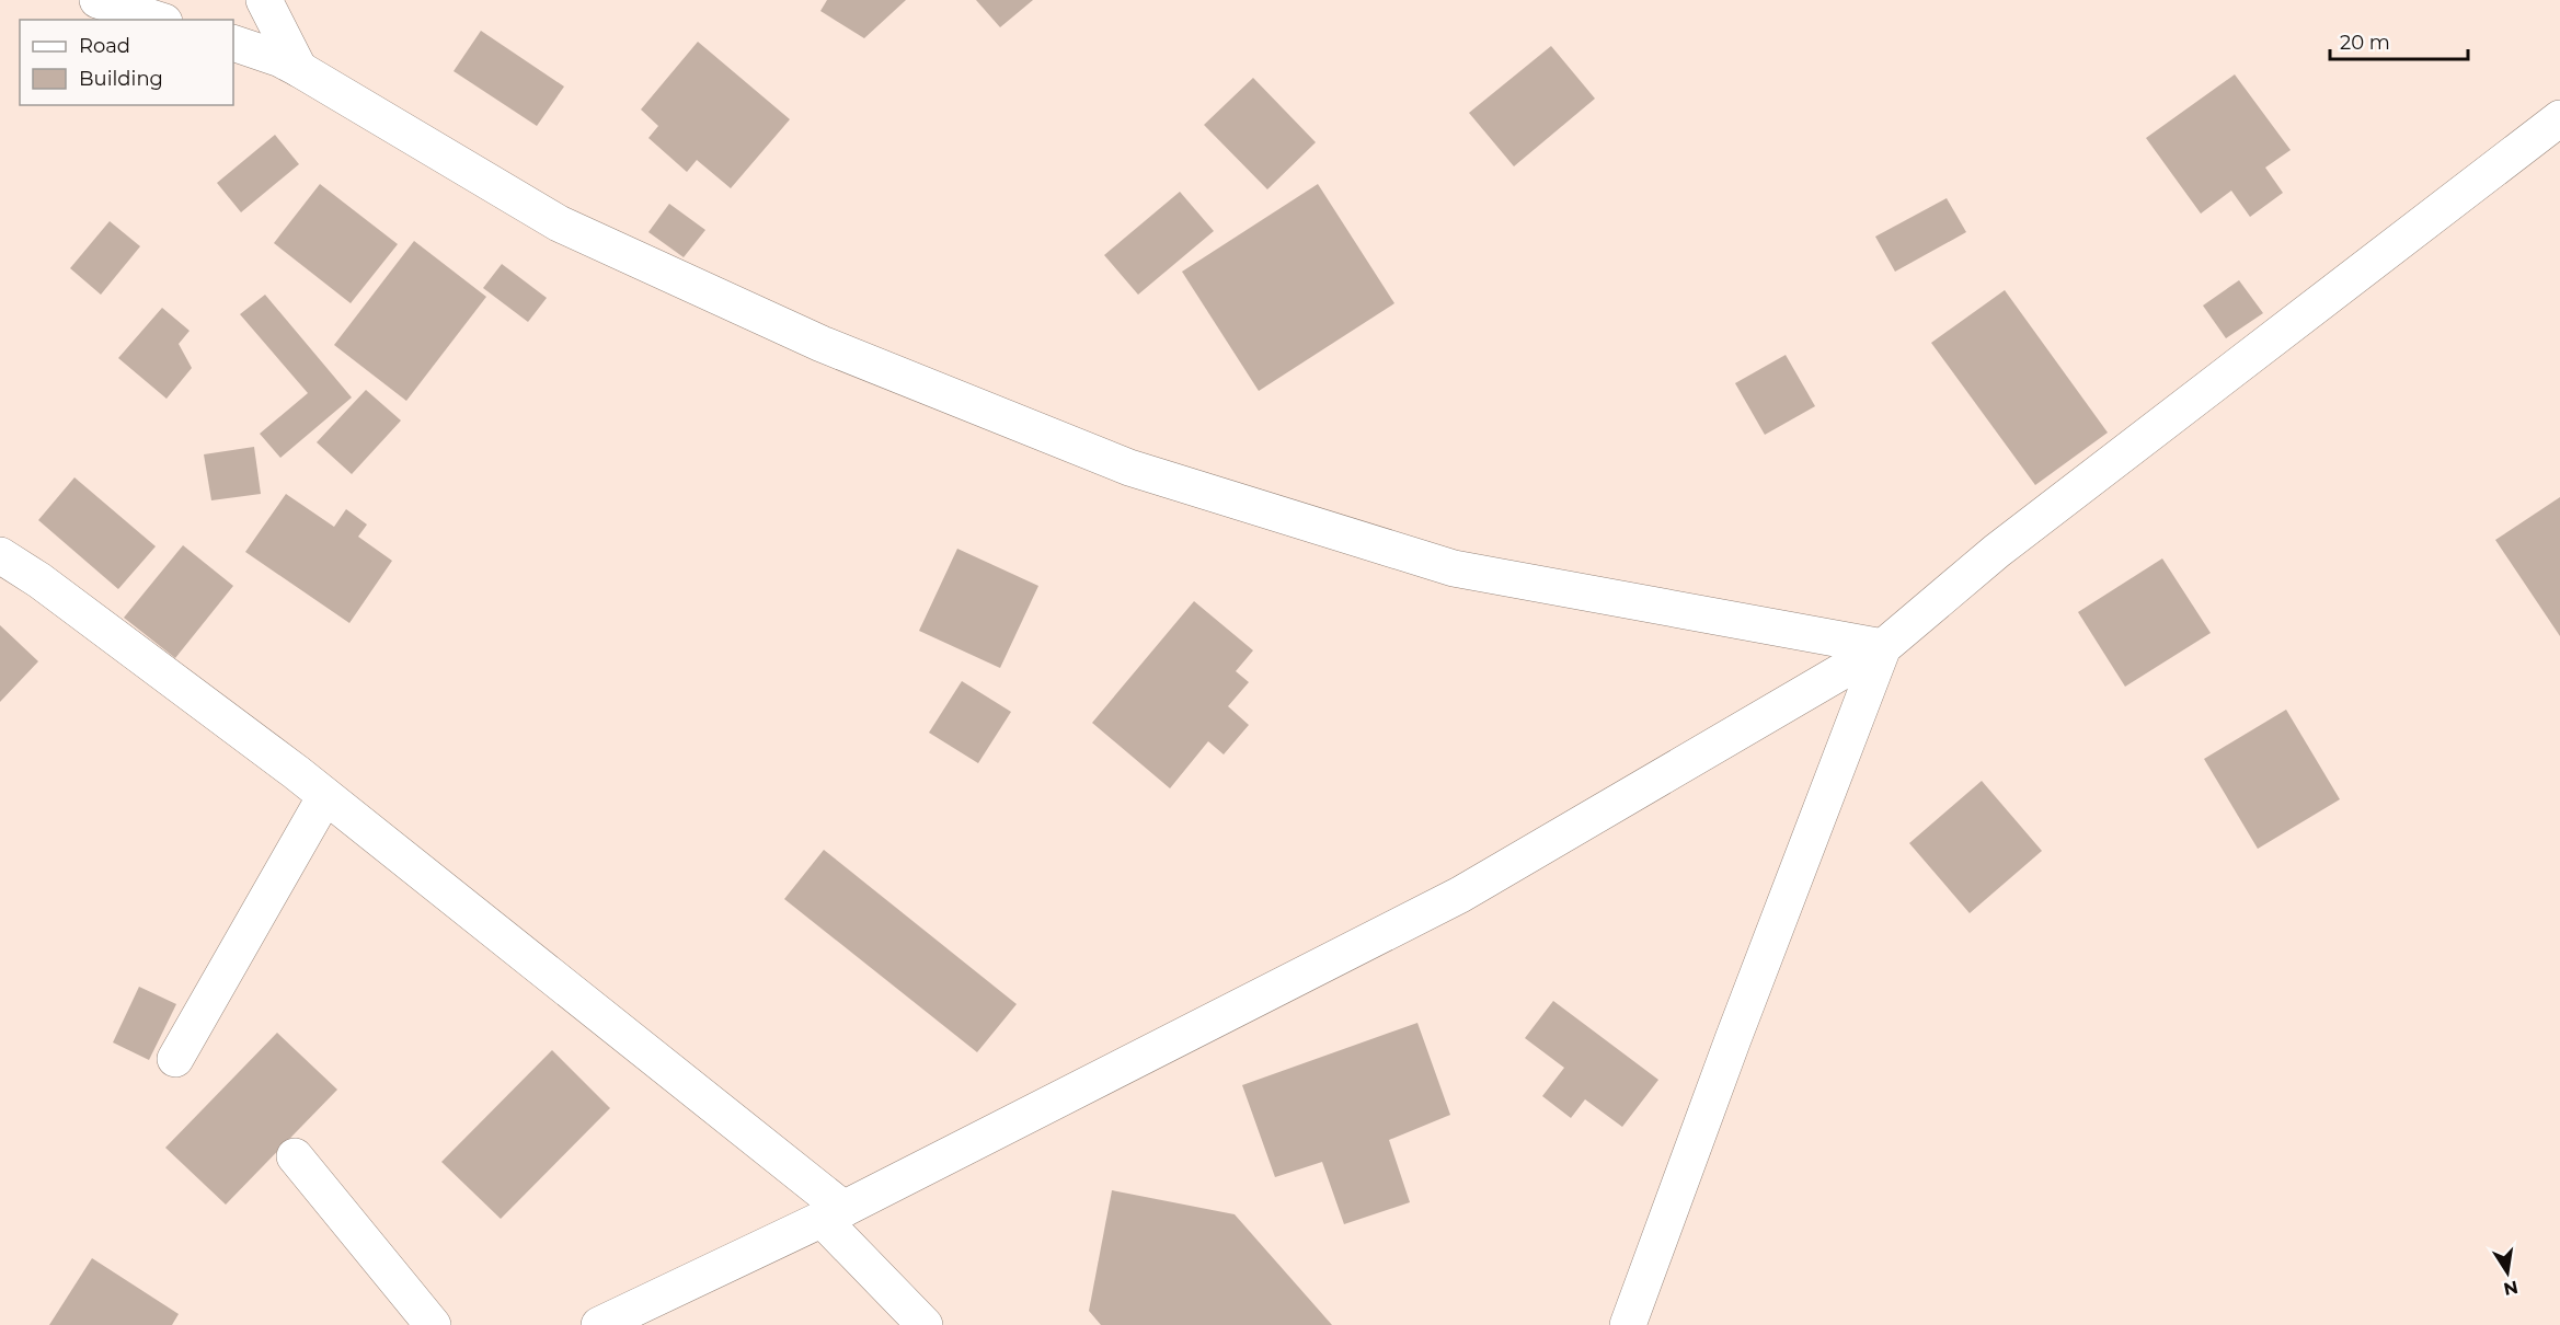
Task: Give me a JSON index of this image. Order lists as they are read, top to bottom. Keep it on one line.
{"legend":["Road","Building"],"scale_bar":"20 m","north":"bottom"}
